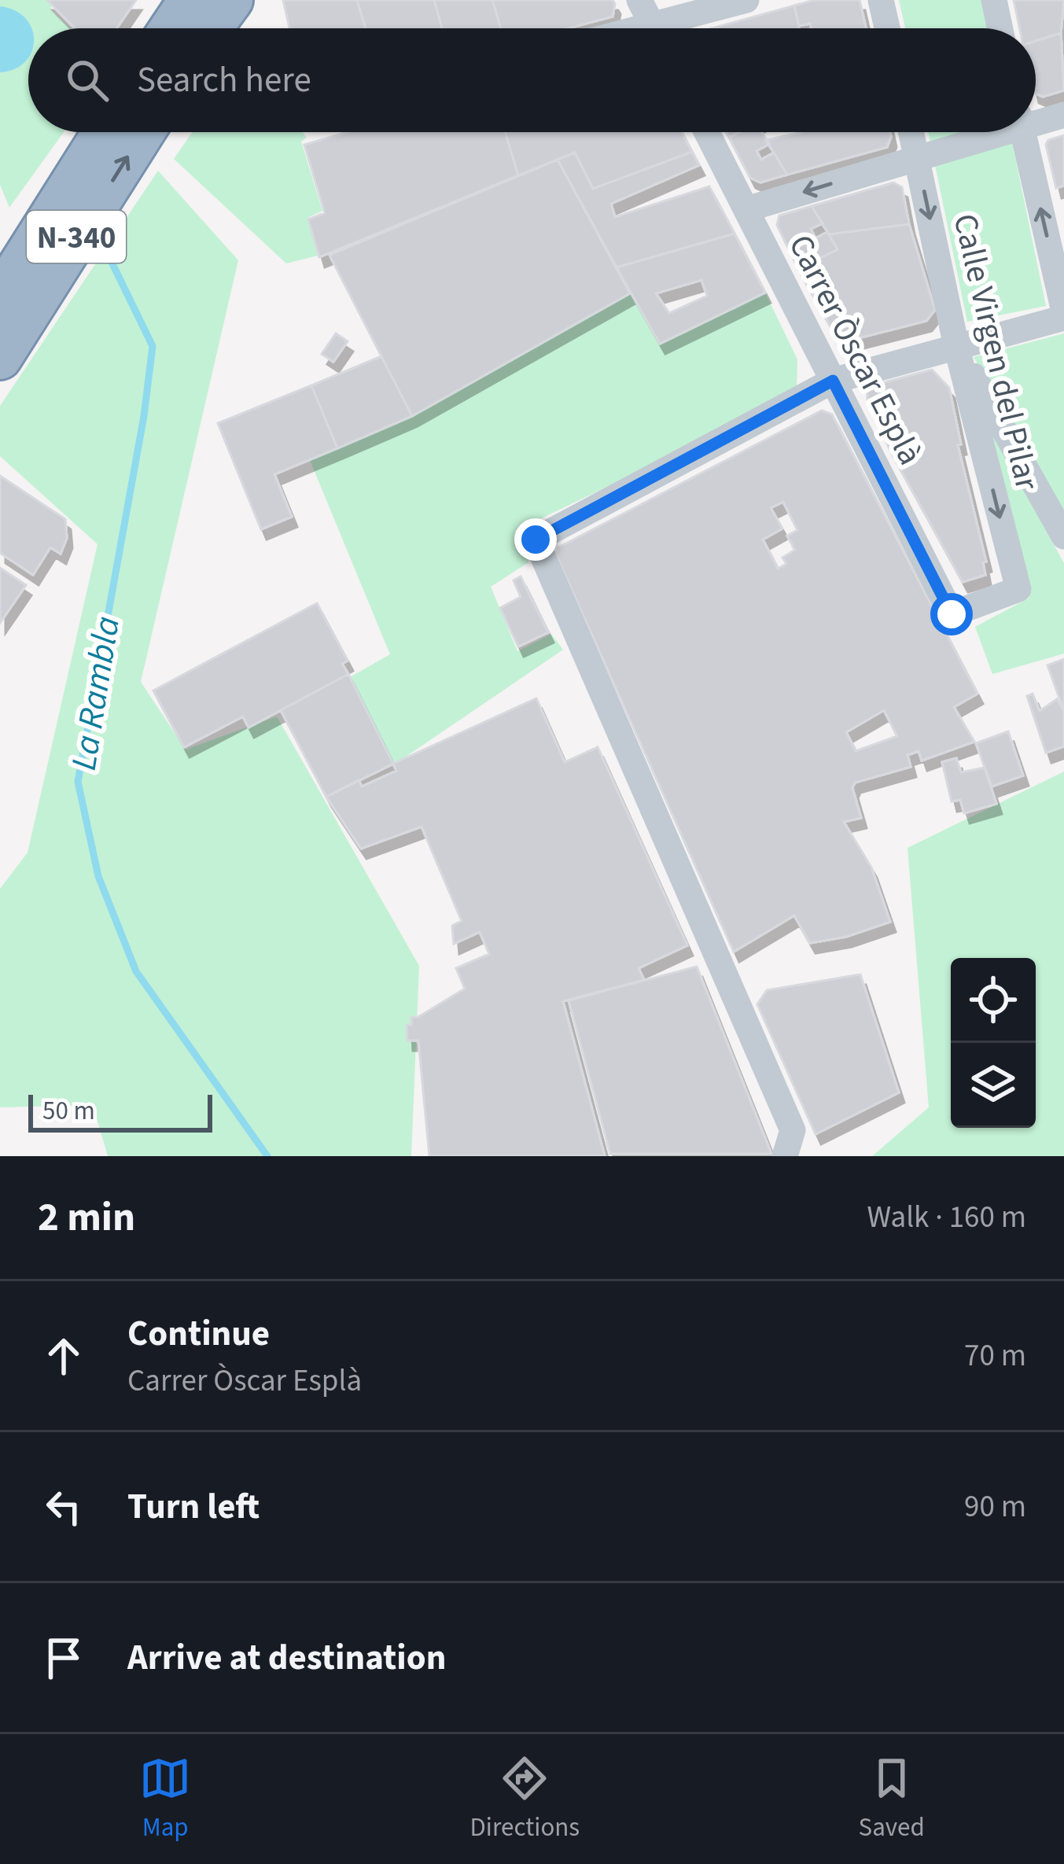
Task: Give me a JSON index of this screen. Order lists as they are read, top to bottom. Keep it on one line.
{"streets":{"highway":["N-340"],"street":["Carrer Òscar Esplà","Calle Virgen del Pilar"]},"crossings":[["Carrer Òscar Esplà","Calle Virgen del Pilar"]],"water":["La Rambla"],"scale_bar":"50 m","page":{"search":"Search here","scale":"50 m","heading":["2 min","Walk · 160 m"],"list":[["Continue","Carrer Òscar Esplà","70 m"],["Turn left","90 m"],"Arrive at destination"],"nav":["Map","Directions","Saved"]}}
